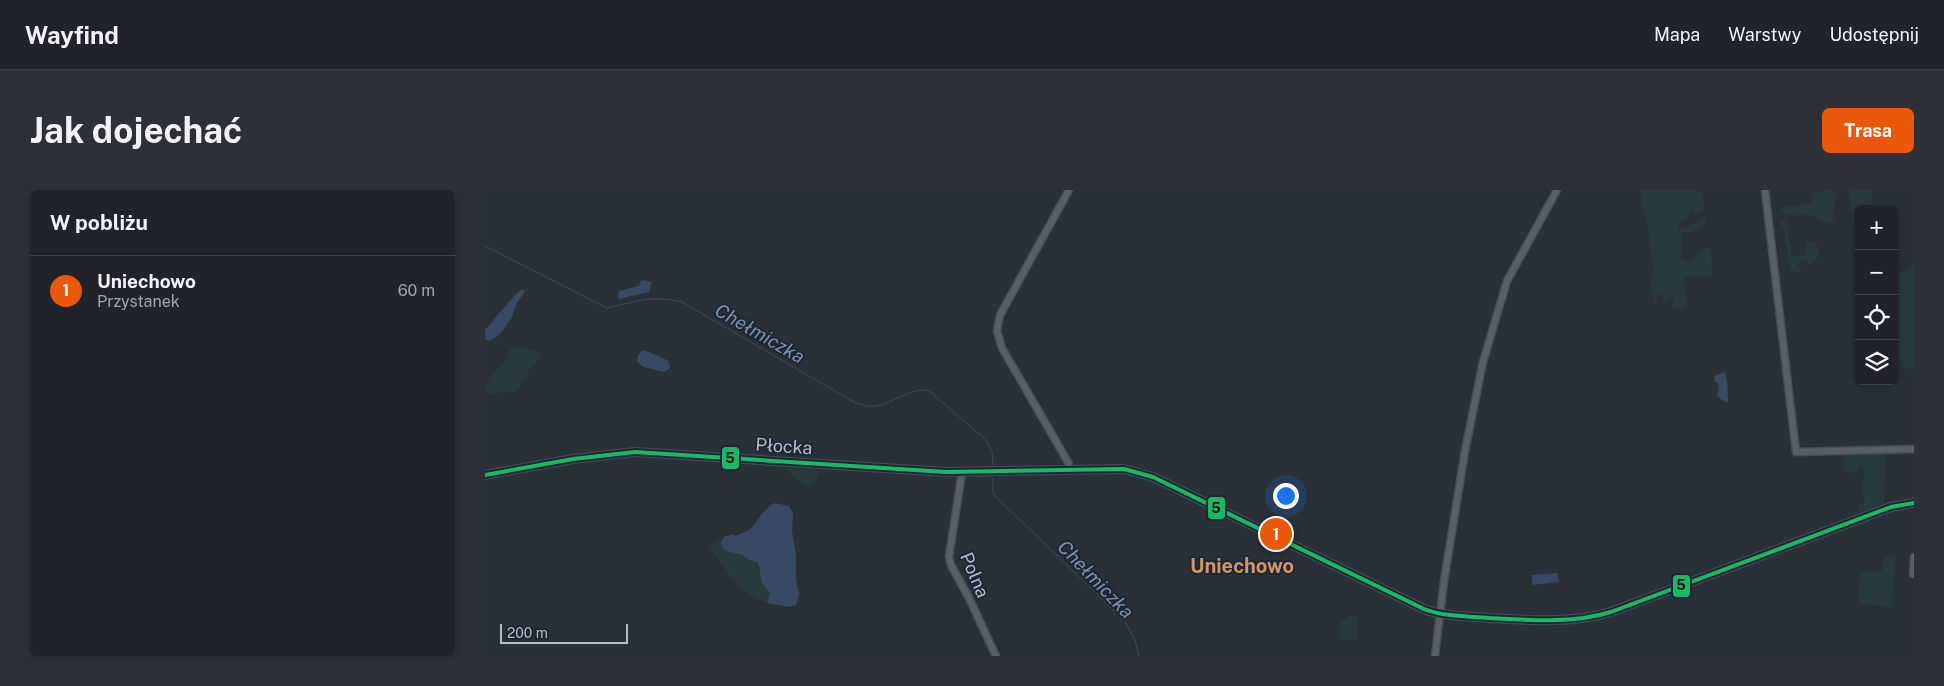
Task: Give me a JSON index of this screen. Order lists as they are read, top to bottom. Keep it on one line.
{"streets":{"main road":["Płocka"],"street":["Polna"]},"crossings":[["Płocka","Polna"]],"districts":["Uniechowo"],"water":["Chełmiczka"],"lines":["transit line 5"],"scale_bar":"200 m","page":{"header":"Wayfind","nav":["Mapa","Warstwy","Udostępnij"],"buttons":"Trasa","title":"Jak dojechać","heading":"W pobliżu","map_buttons":["+","−"],"list":[{"mark":"1","name":"Uniechowo","note":"Przystanek","value":"60 m"}],"pins":"1","scale":"200 m"}}
